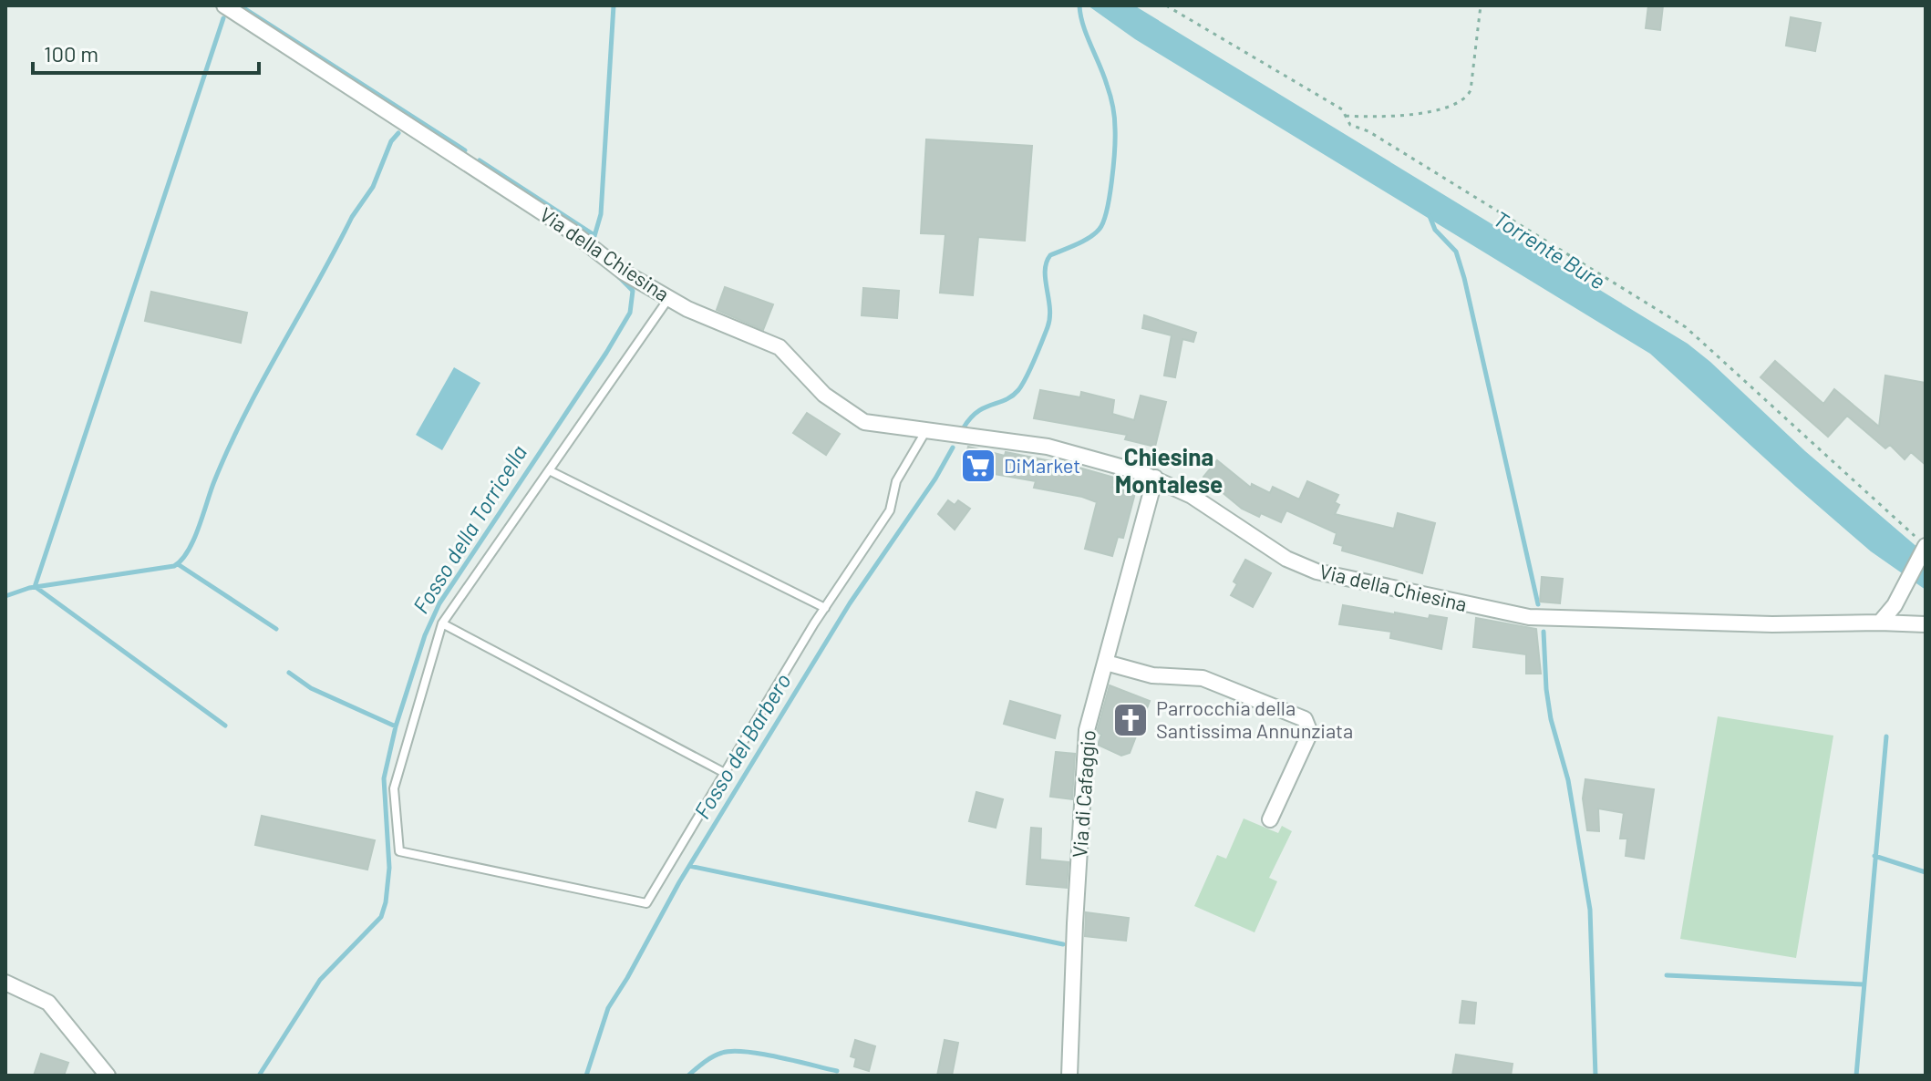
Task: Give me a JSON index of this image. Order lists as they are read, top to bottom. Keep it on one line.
{"streets":{"street":["Via della Chiesina","Via di Cafaggio"]},"crossings":[["Via della Chiesina","Via di Cafaggio"]],"districts":["Chiesina Montalese"],"water":["Torrente Bure","Fosso della Torricella","Fosso del Barbero"],"places":{"supermarket":["DiMarket"],"church":["Parrocchia della Santissima Annunziata"]},"scale_bar":"100 m"}
